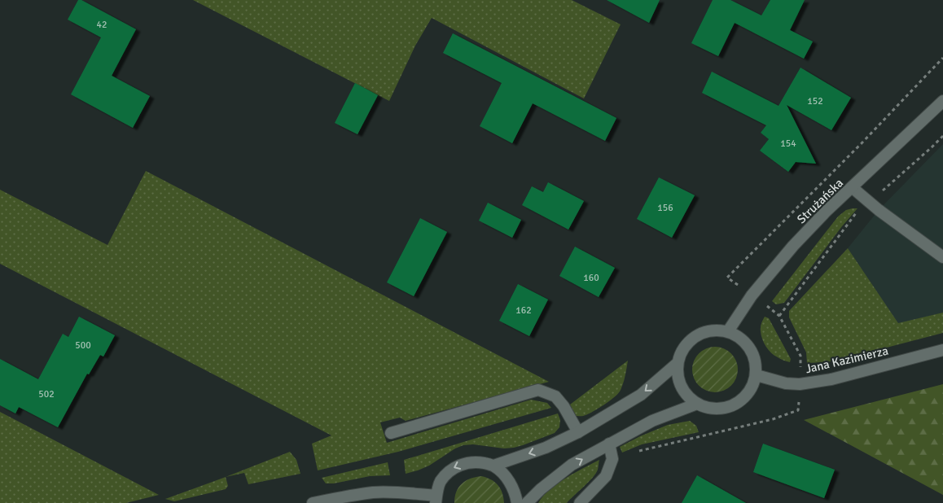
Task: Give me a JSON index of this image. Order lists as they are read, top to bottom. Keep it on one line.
{"streets":{"main road":["Strużańska","Jana Kazimierza"]},"crossings":[["Strużańska","Jana Kazimierza"]],"house_numbers":["42","152","154","156","160","162","500","502"]}
